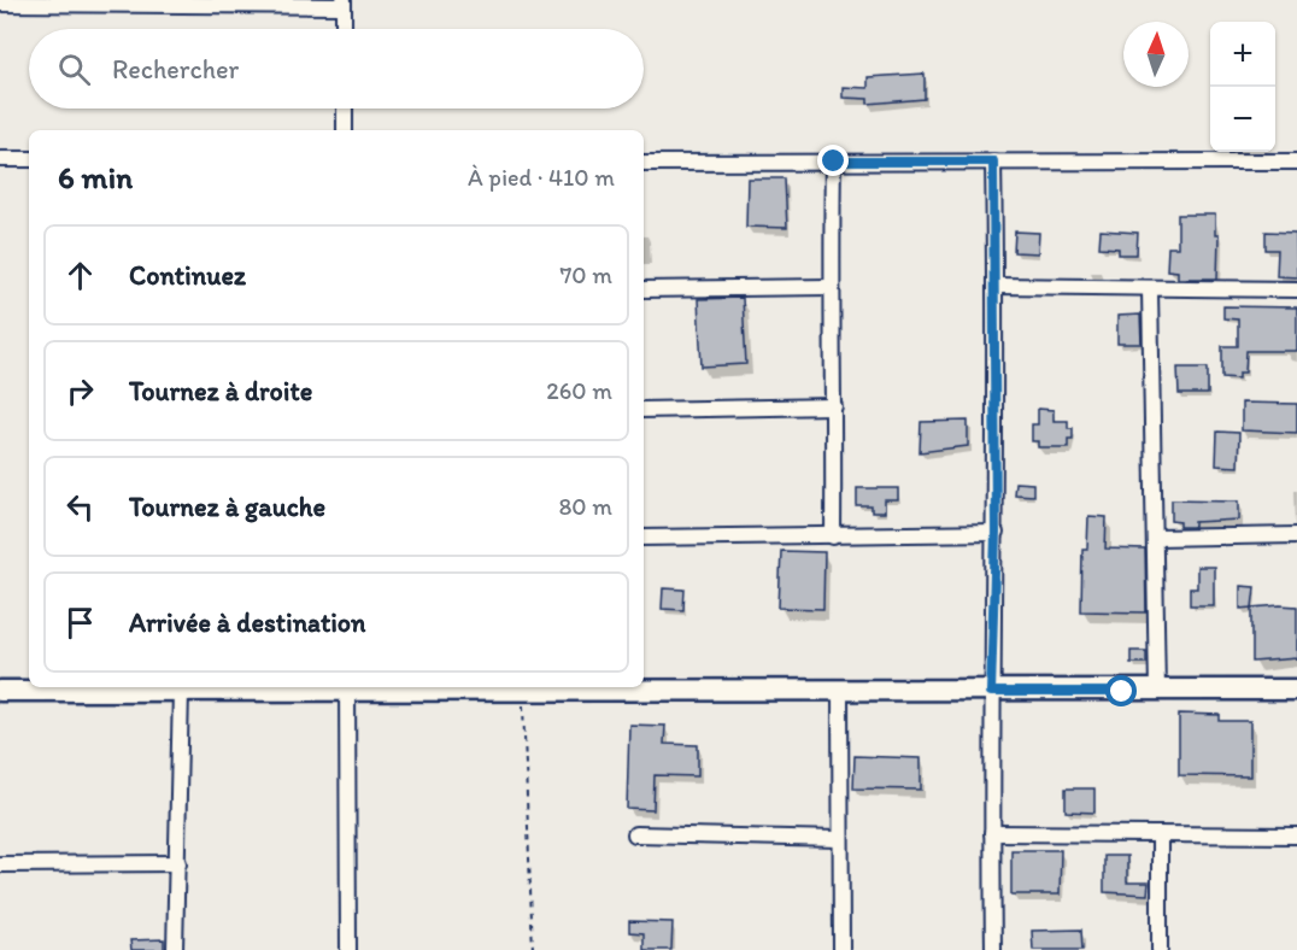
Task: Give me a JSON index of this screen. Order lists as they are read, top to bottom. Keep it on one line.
{"north":"top","page":{"map_buttons":["+","−"],"search":"Rechercher","heading":["6 min","À pied · 410 m"],"list":[["Continuez","70 m"],["Tournez à droite","260 m"],["Tournez à gauche","80 m"],"Arrivée à destination"]}}
